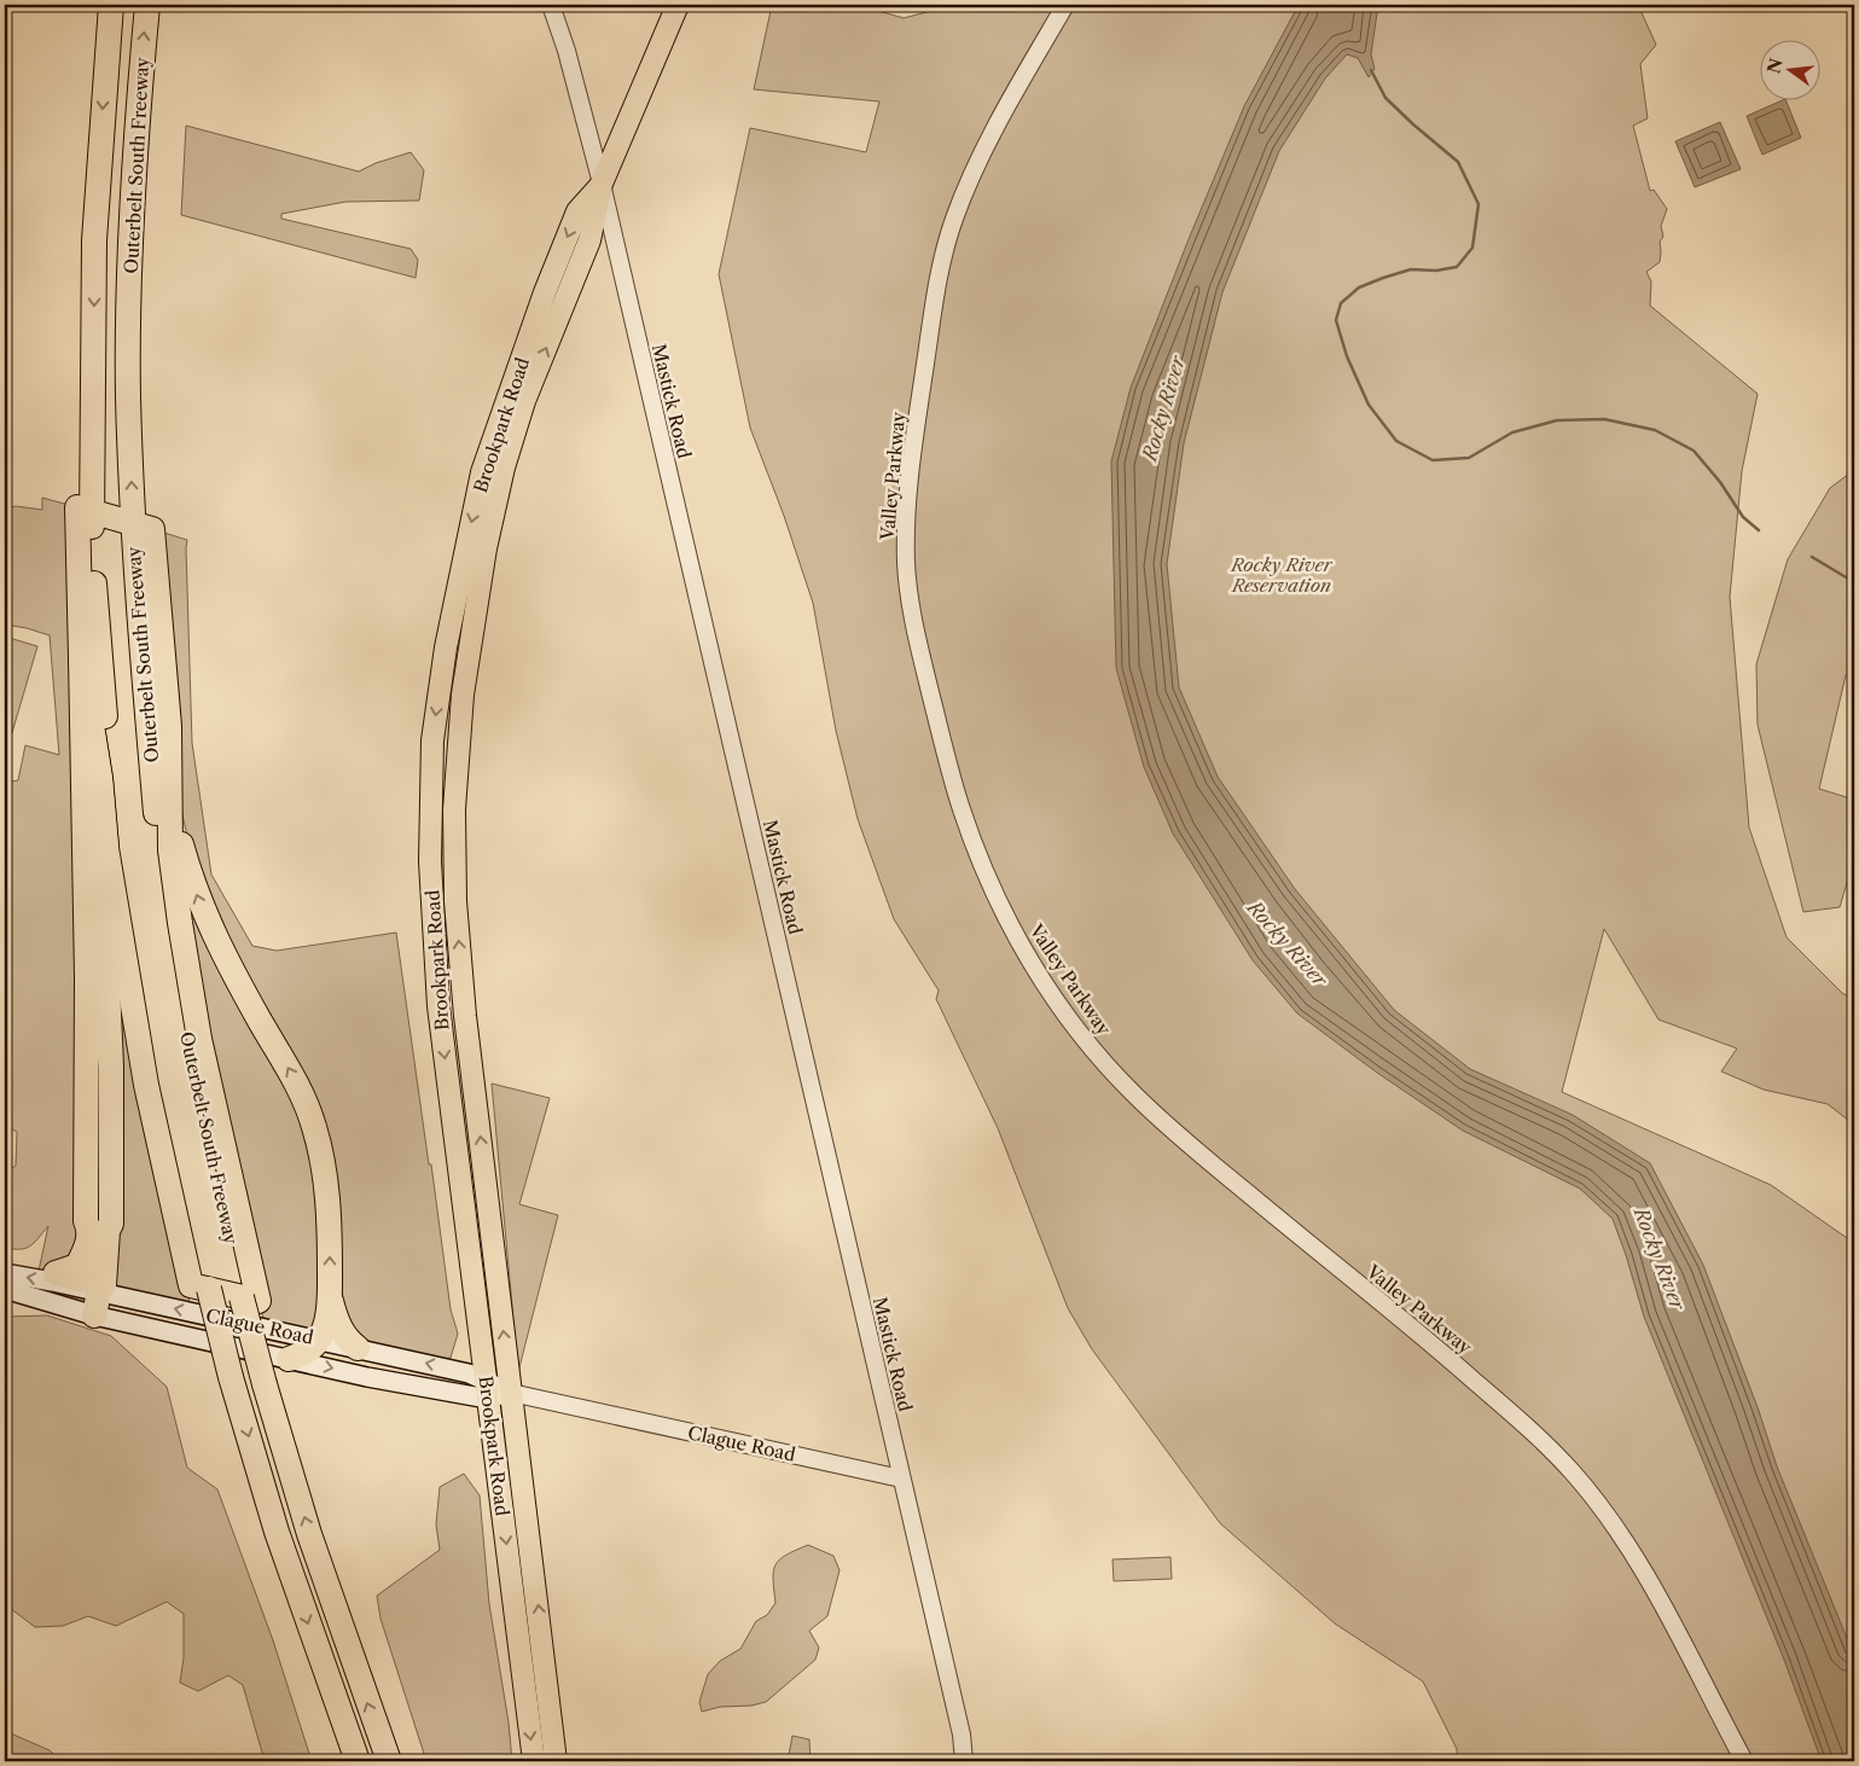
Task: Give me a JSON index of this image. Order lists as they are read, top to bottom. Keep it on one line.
{"streets":{"highway":["Outerbelt South Freeway"],"main road":["Brookpark Road","Clague Road"],"street":["Mastick Road","Valley Parkway"]},"crossings":[["Mastick Road","Brookpark Road"],["Mastick Road","Clague Road"],["Brookpark Road","Clague Road"]],"water":["Rocky River"],"parks":["Rocky River Reservation"],"north":"left"}
